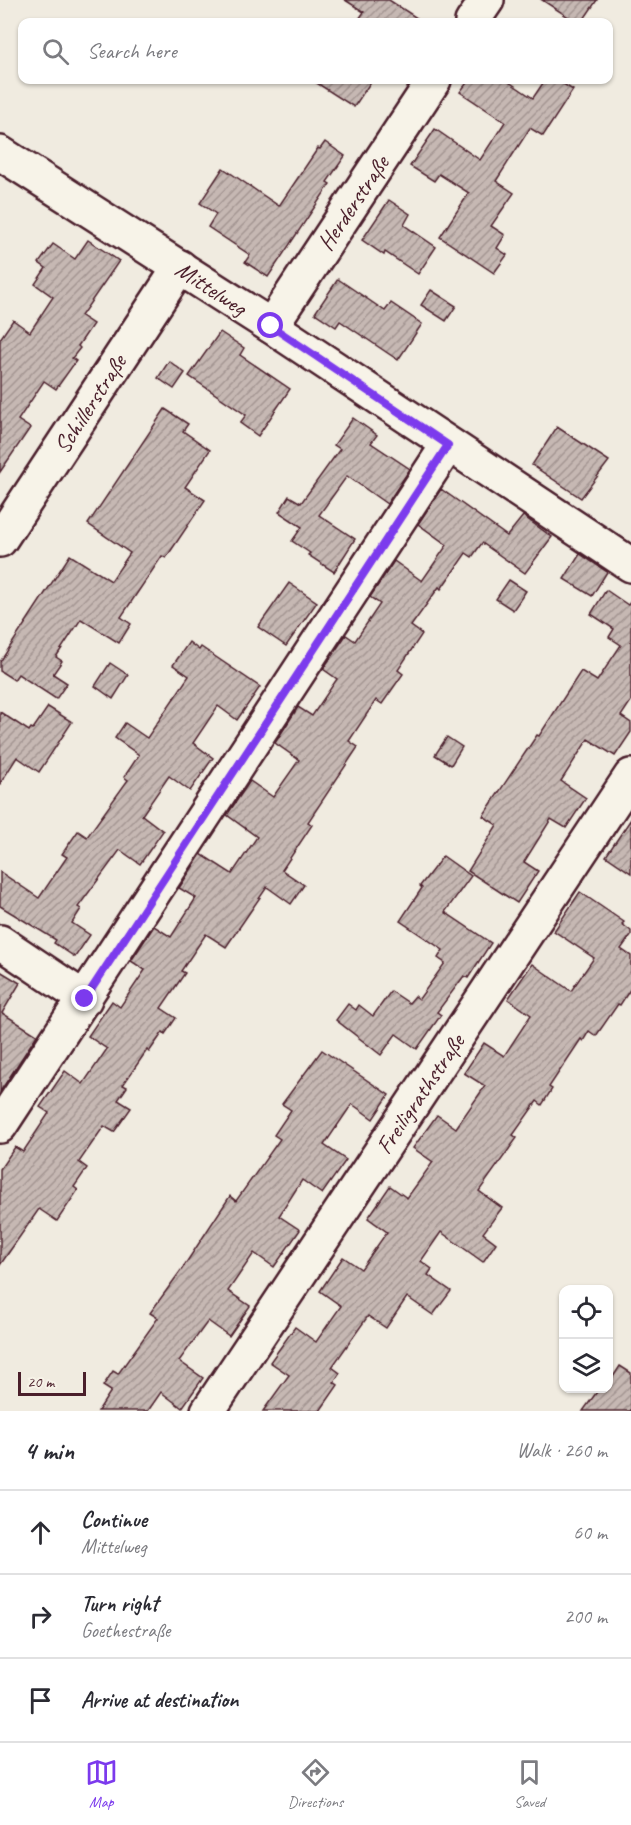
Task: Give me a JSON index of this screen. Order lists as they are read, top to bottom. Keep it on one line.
{"streets":{"street":["Herderstraße","Mittelweg","Schillerstraße","Freiligrathstraße"]},"crossings":[["Herderstraße","Mittelweg"],["Mittelweg","Schillerstraße"]],"scale_bar":"20 m","page":{"search":"Search here","scale":"20 m","heading":["4 min","Walk · 260 m"],"list":[["Continue","Mittelweg","60 m"],["Turn right","Goethestraße","200 m"],"Arrive at destination"],"nav":["Map","Directions","Saved"]}}
